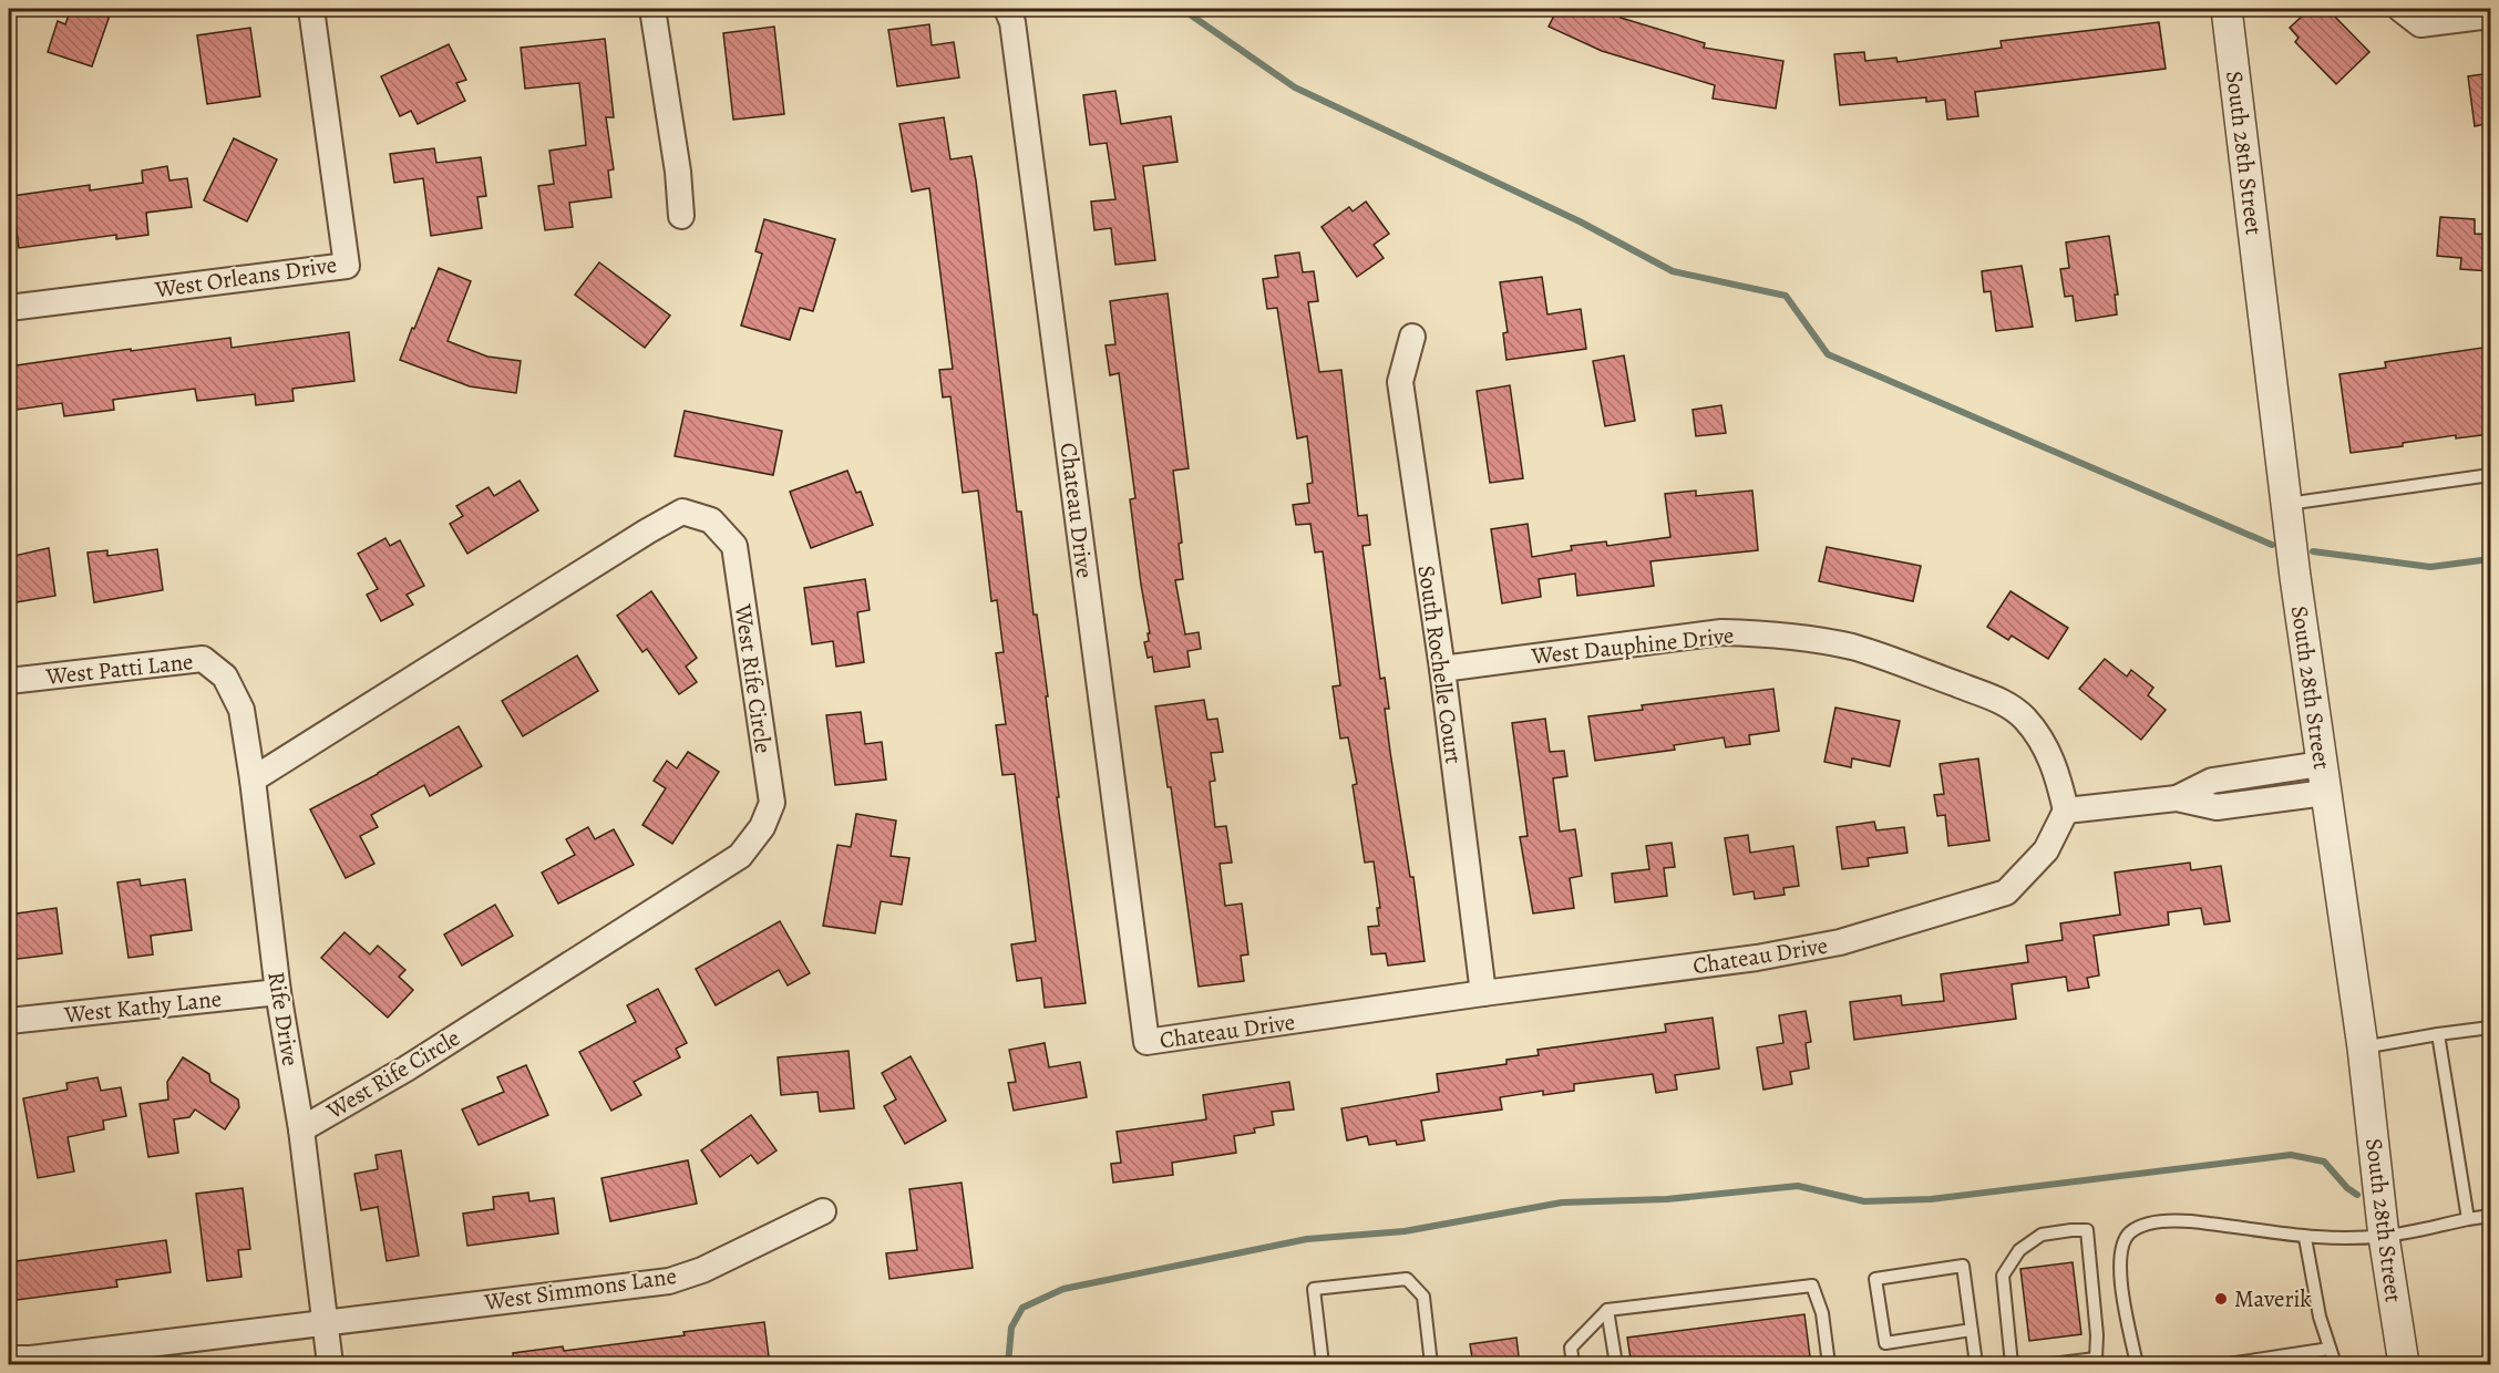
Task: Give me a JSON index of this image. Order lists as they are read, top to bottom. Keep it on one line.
{"streets":{"street":["South 28th Street","West Orleans Drive","Chateau Drive","West Dauphine Drive","South Rochelle Court","West Patti Lane","West Rife Circle","West Kathy Lane","Rife Drive","West Simmons Lane"]},"crossings":[["Chateau Drive","West Dauphine Drive"],["Chateau Drive","South Rochelle Court"],["West Dauphine Drive","South Rochelle Court"],["West Patti Lane","Rife Drive"],["West Rife Circle","Rife Drive"],["West Kathy Lane","Rife Drive"],["Rife Drive","West Simmons Lane"]],"places":["Maverik"]}
